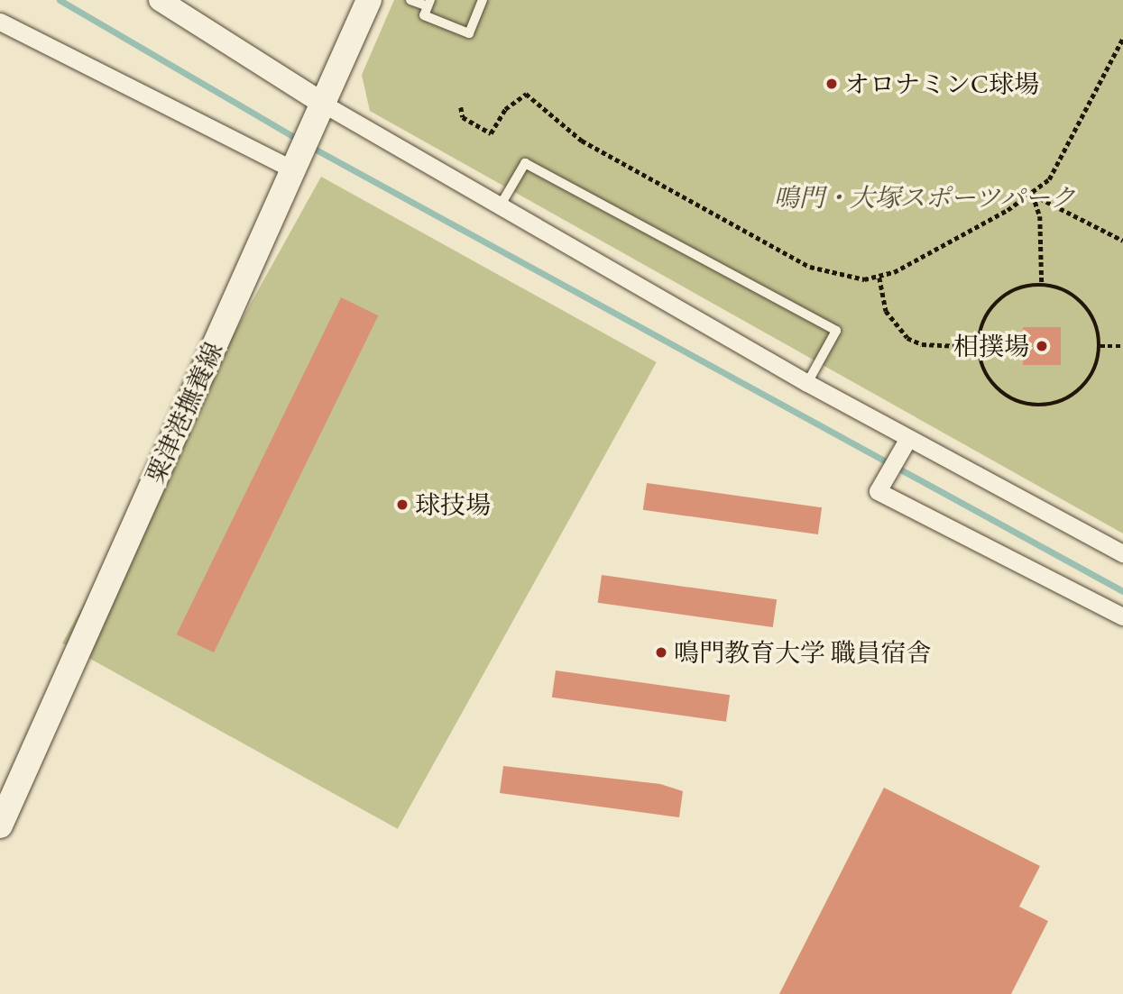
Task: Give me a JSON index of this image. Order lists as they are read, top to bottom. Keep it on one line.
{"streets":{"main road":["粟津港撫養線"]},"parks":["鳴門・大塚スポーツパーク"],"places":["オロナミンC球場","相撲場","球技場","鳴門教育大学 職員宿舎"]}
